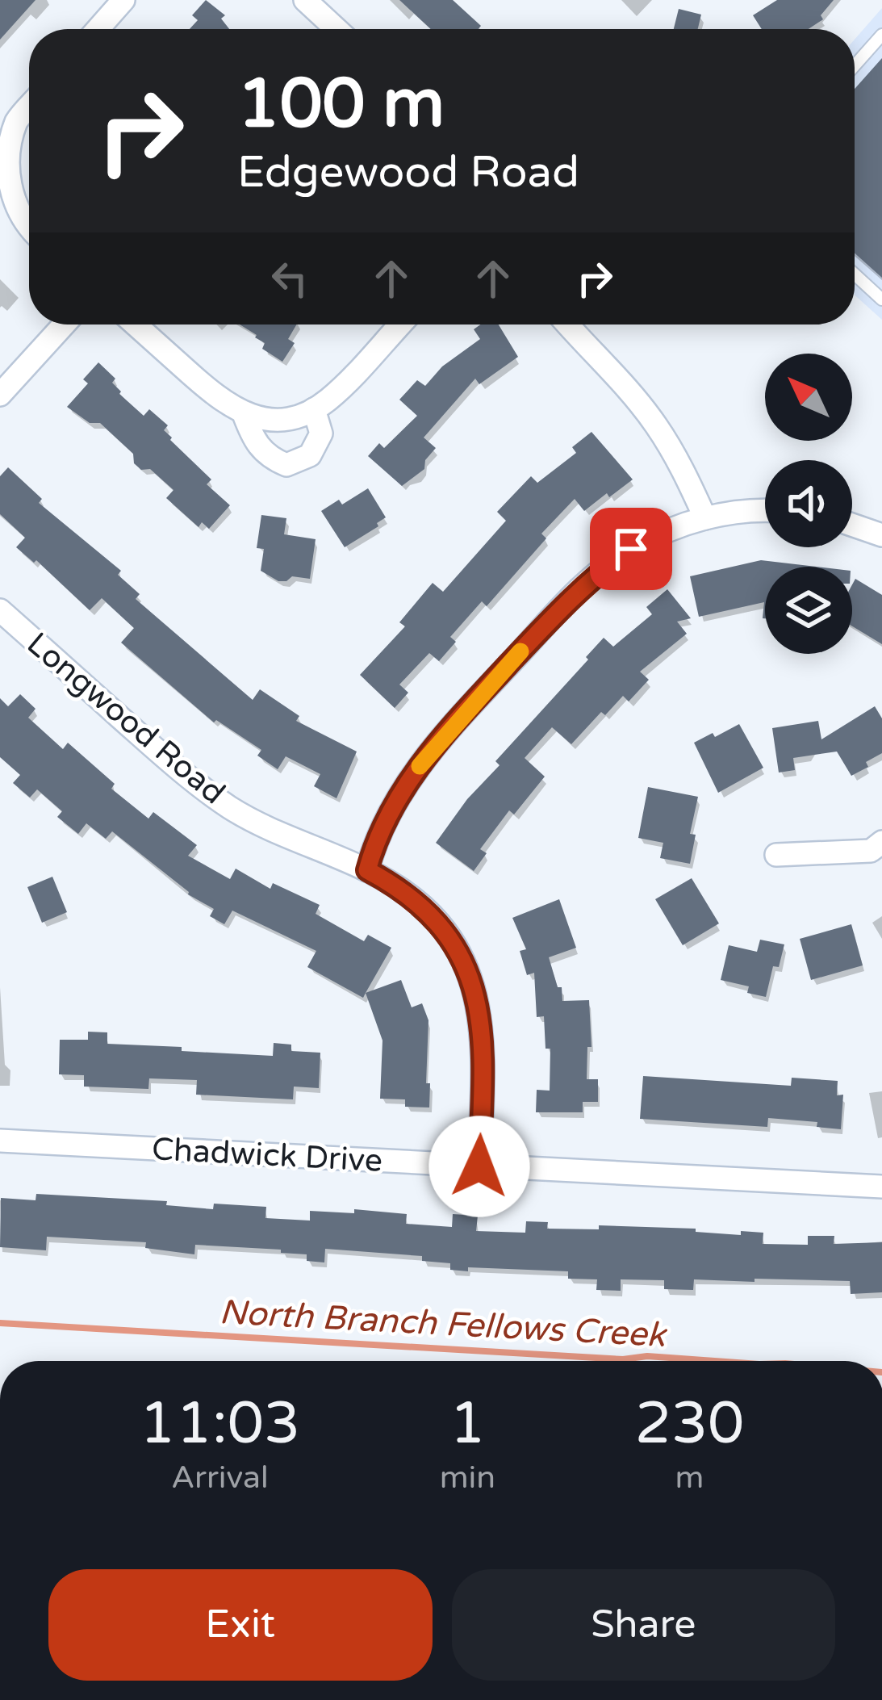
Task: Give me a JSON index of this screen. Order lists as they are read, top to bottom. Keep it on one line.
{"streets":{"street":["Longwood Road","Chadwick Drive"]},"crossings":[["Longwood Road","Chadwick Drive"]],"water":["North Branch Fellows Creek"],"north":"top left","page":{"turn":["100 m","Edgewood Road"],"eta":["11:03","Arrival","1","min","230","m"],"buttons":["Exit","Share"]}}
